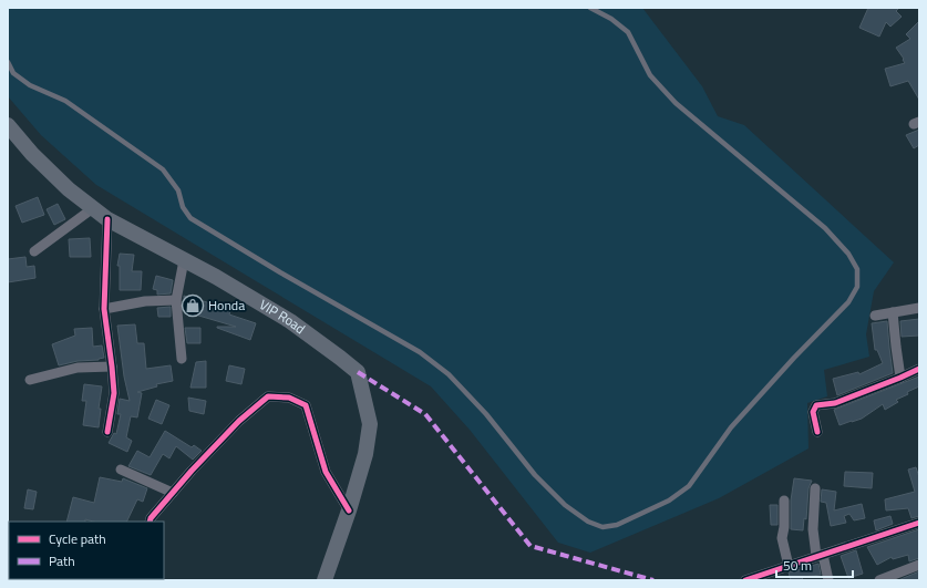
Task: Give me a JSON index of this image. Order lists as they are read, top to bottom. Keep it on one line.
{"streets":{"highway":["VIP Road"]},"places":{"shop":["Honda"]},"legend":["Cycle path","Path"],"scale_bar":"50 m"}
